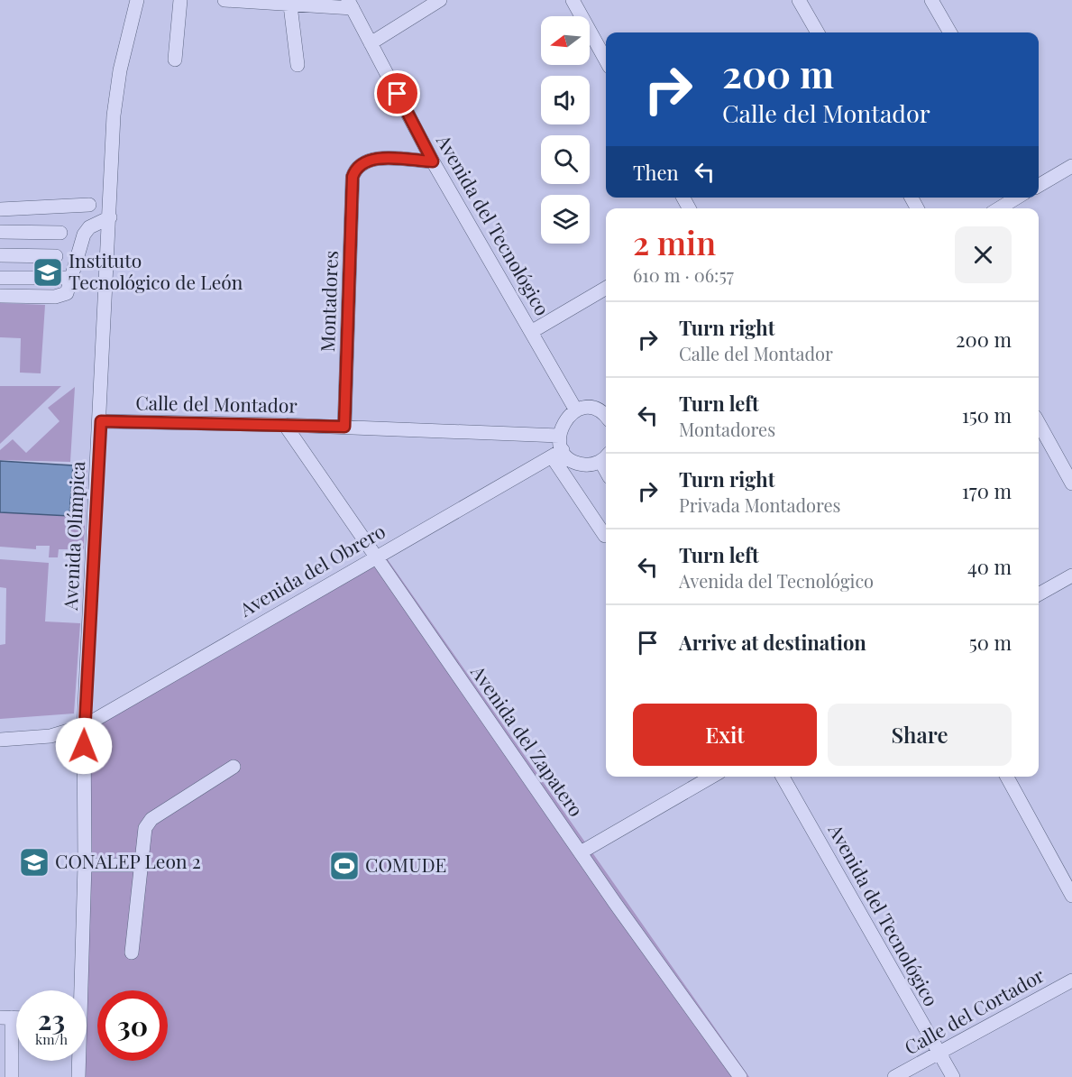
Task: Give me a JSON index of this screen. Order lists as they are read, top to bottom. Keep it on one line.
{"streets":{"street":["Avenida del Tecnológico","Montadores","Calle del Montador","Avenida Olímpica","Avenida del Obrero","Avenida del Zapatero","Calle del Cortador"]},"crossings":[["Avenida del Tecnológico","Montadores"],["Avenida del Tecnológico","Calle del Cortador"],["Montadores","Calle del Montador"],["Calle del Montador","Avenida Olímpica"],["Calle del Montador","Avenida del Zapatero"],["Avenida Olímpica","Avenida del Obrero"],["Avenida del Obrero","Avenida del Zapatero"]],"places":{"school or university":["Instituto Tecnológico de León","CONALEP Leon 2"],"sports":["COMUDE"]},"north":"left","page":{"turn":["200 m","Calle del Montador"],"then":"Then","heading":["2 min","610 m · 06:57"],"list":[{"name":"Turn right","note":"Calle del Montador","value":"200 m"},{"name":"Turn left","note":"Montadores","value":"150 m"},{"name":"Turn right","note":"Privada Montadores","value":"170 m"},{"name":"Turn left","note":"Avenida del Tecnológico","value":"40 m"},{"name":"Arrive at destination","value":"50 m"}],"buttons":["Exit","Share"],"speed":"23 km/h","limit":"30"}}
